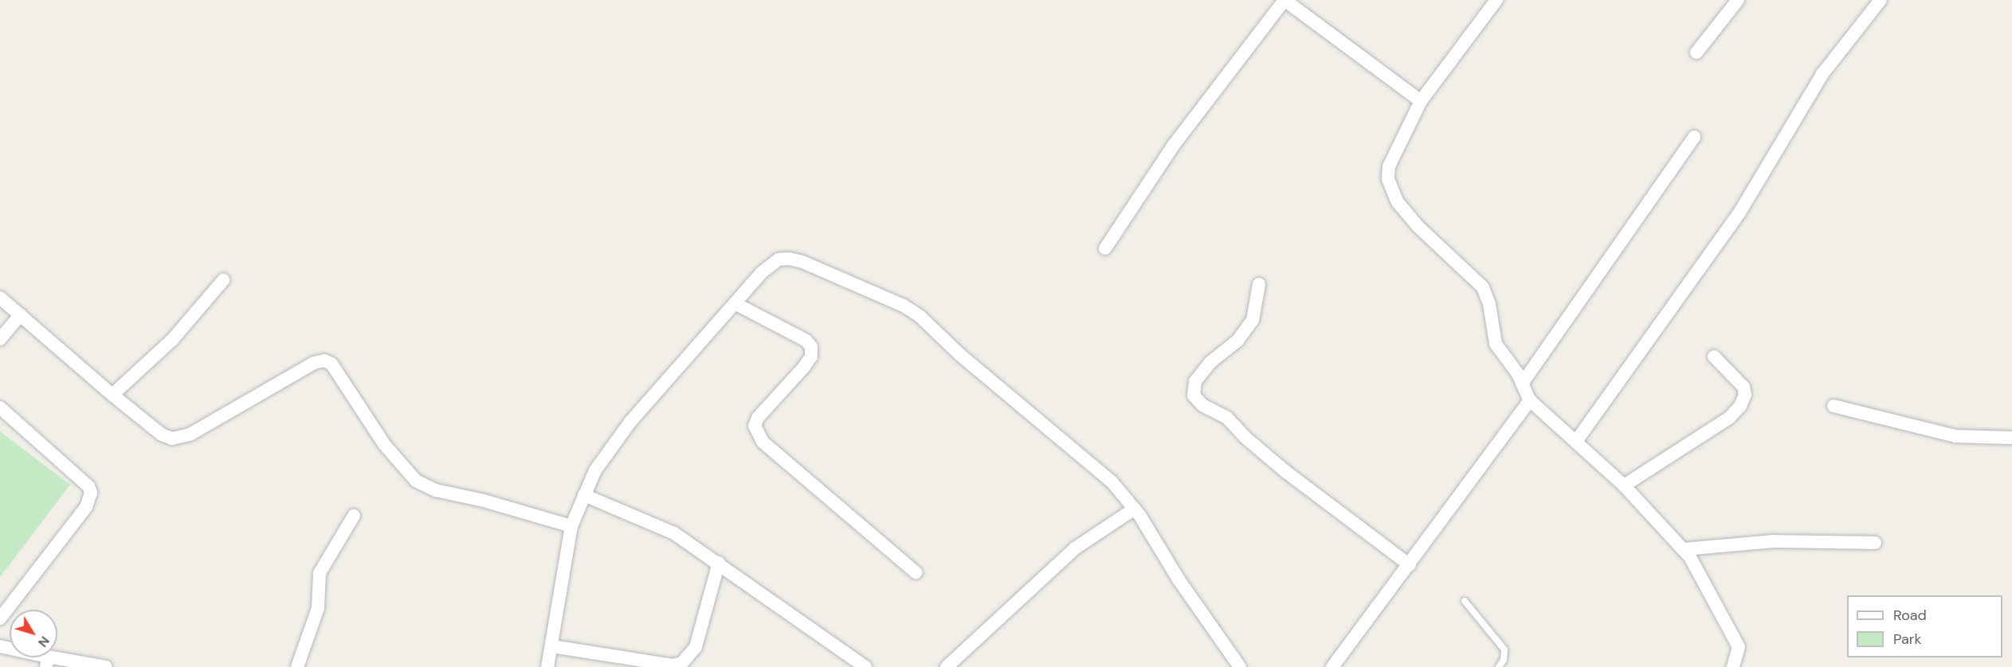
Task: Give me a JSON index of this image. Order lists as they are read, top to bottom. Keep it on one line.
{"legend":["Road","Park"],"north":"bottom right"}
